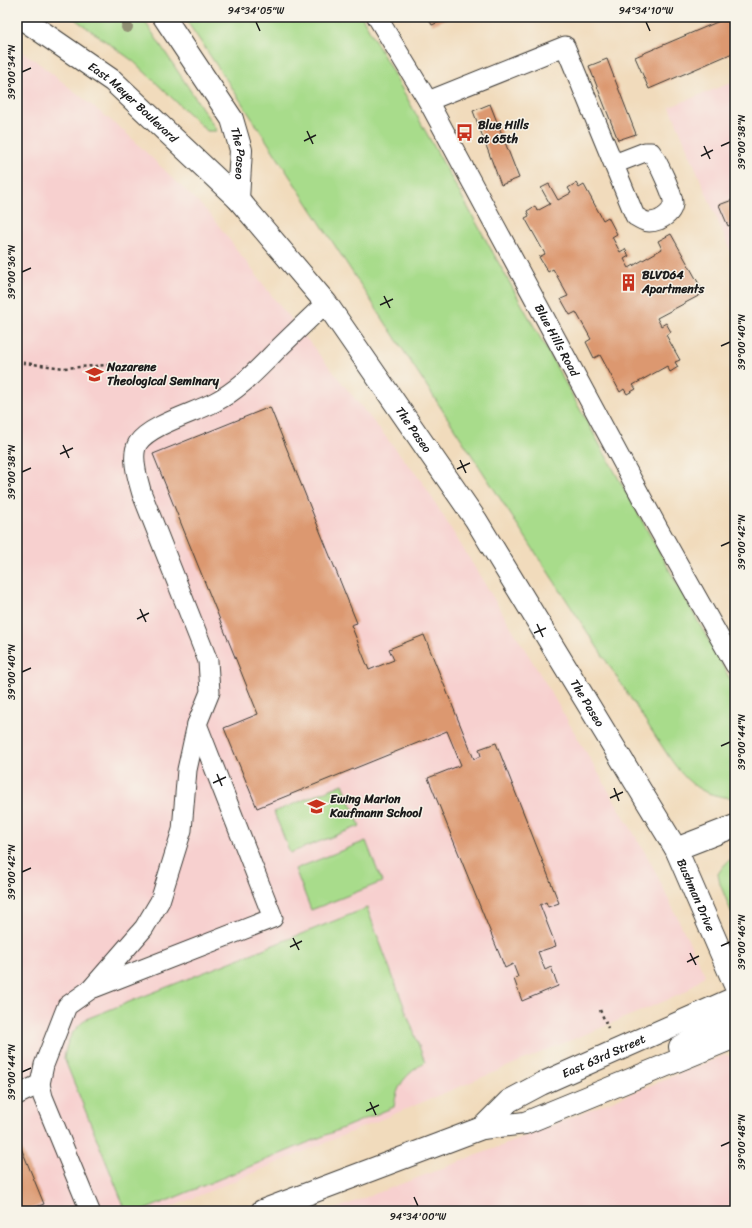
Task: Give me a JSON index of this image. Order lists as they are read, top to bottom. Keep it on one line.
{"streets":{"main road":["East Meyer Boulevard","The Paseo","Bushman Drive","East 63rd Street"],"street":["Blue Hills Road"]},"crossings":[["East Meyer Boulevard","The Paseo"],["The Paseo","Bushman Drive"]],"places":{"bus stop":["Blue Hills at 65th"],"building":["BLVD64 Apartments"],"school or university":["Nazarene Theological Seminary","Ewing Marion Kaufmann School"]},"coordinates":["94°34'05\"W","94°34'10\"W","39°00'34\"N","39°00'38\"N","39°00'36\"N","39°00'40\"N","39°00'42\"N","39°00'44\"N","39°00'46\"N","39°00'48\"N","94°34'00\"W"]}
